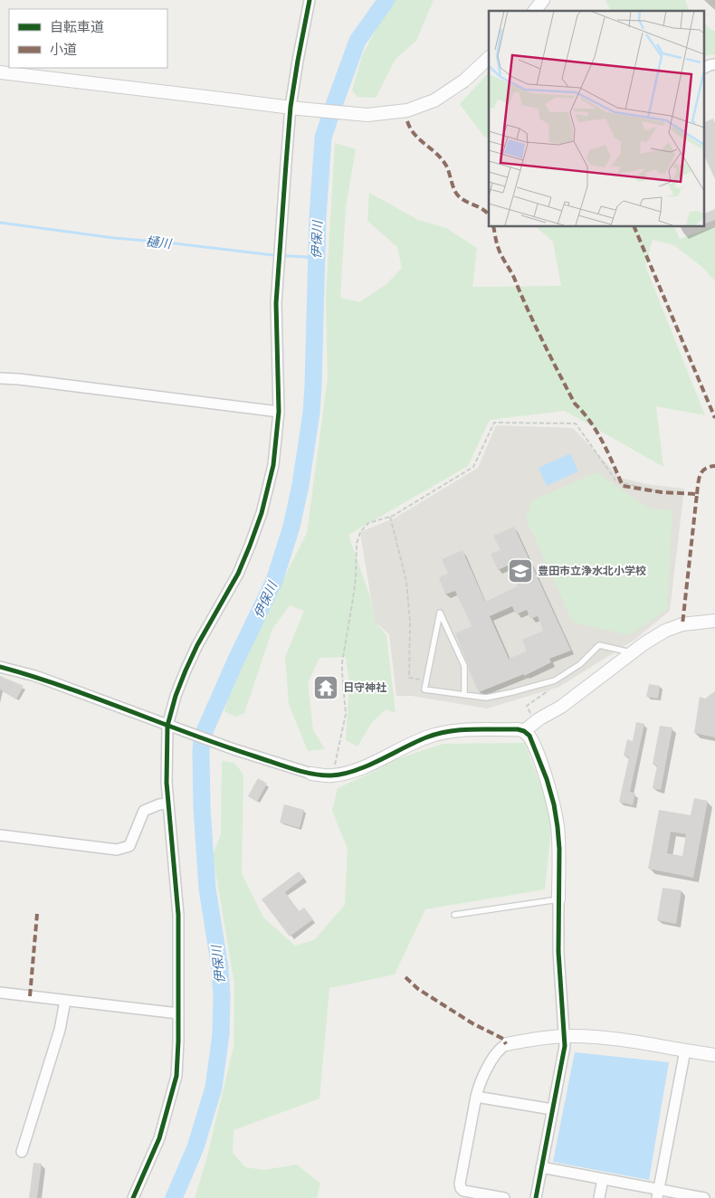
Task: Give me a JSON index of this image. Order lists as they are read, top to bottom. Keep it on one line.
{"water":["伊保川","樋川"],"places":{"school or university":["豊田市立浄水北小学校"],"temple":["日守神社"]},"legend":["自転車道","小道"]}
